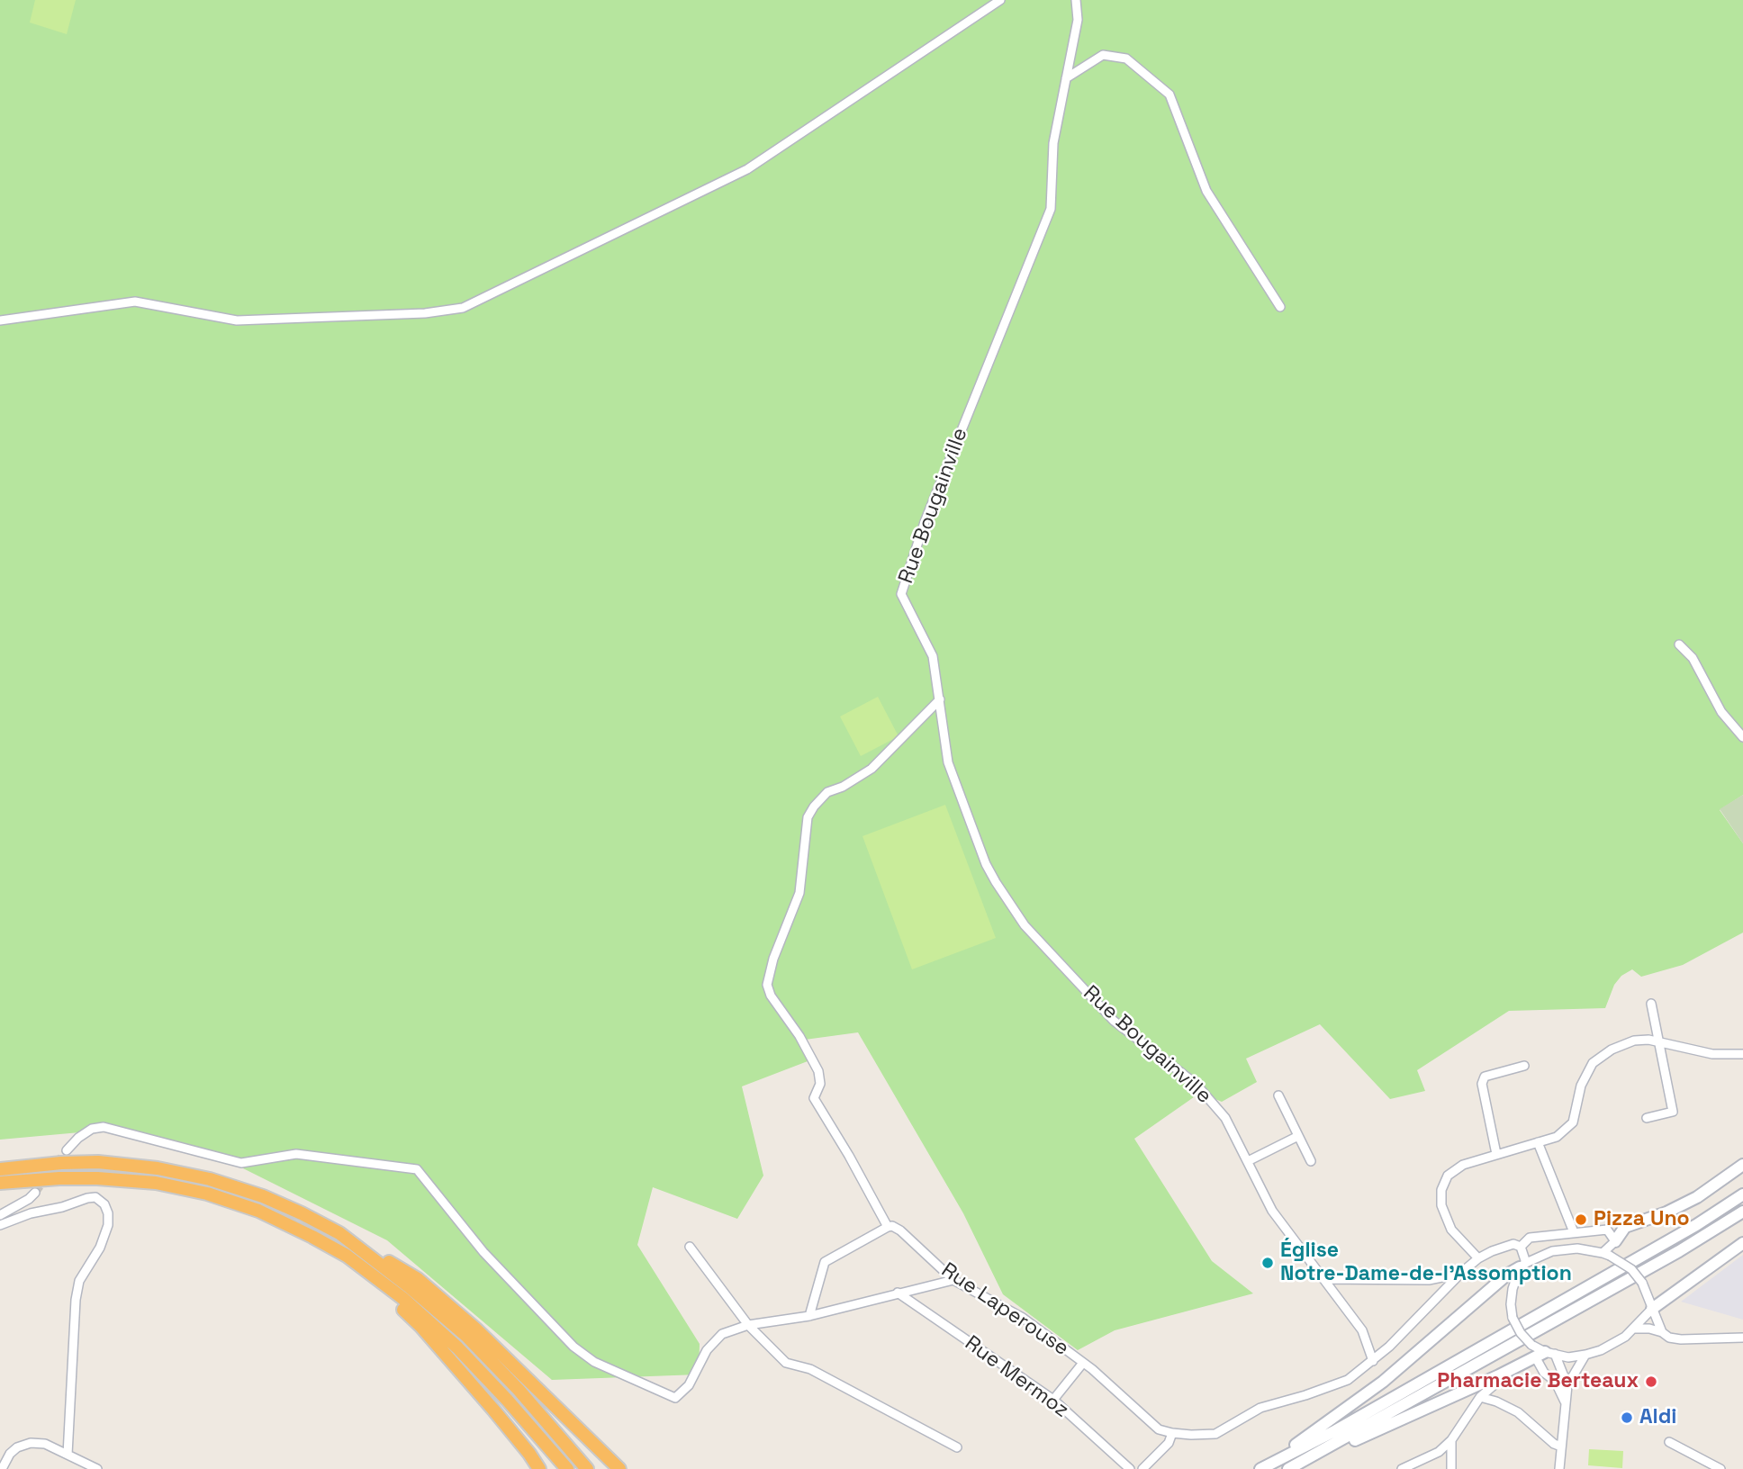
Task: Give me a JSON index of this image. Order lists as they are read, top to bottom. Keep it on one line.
{"streets":{"street":["Rue Bougainville","Rue Laperouse","Rue Mermoz"]},"crossings":[["Rue Bougainville","Rue Laperouse"]],"places":["Pizza Uno","Église Notre-Dame-de-l'Assomption","Pharmacie Berteaux","Aldi"]}
